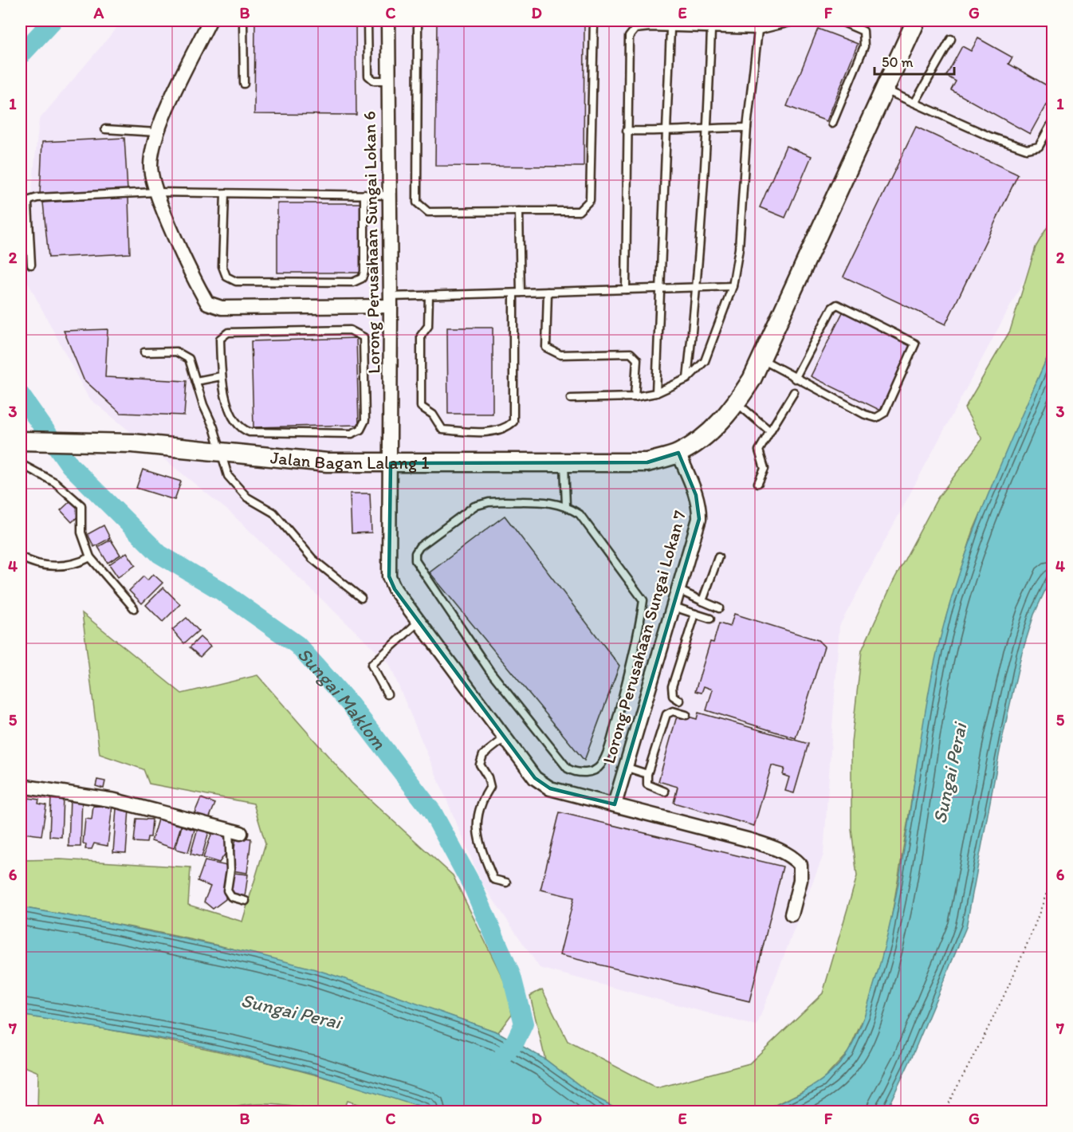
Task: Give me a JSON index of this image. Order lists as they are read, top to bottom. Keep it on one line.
{"streets":{"main road":["Jalan Bagan Lalang 1"],"street":["Lorong Perusahaan Sungai Lokan 6","Lorong Perusahaan Sungai Lokan 7"]},"crossings":[["Lorong Perusahaan Sungai Lokan 6","Jalan Bagan Lalang 1"],["Lorong Perusahaan Sungai Lokan 6","Lorong Perusahaan Sungai Lokan 7"],["Jalan Bagan Lalang 1","Lorong Perusahaan Sungai Lokan 7"]],"water":["Sungai Maklom","Sungai Perai"],"scale_bar":"50 m","grid":{"columns":["A","B","C","D","E","F","G"],"rows":["1","2","3","4","5","6","7"]}}
